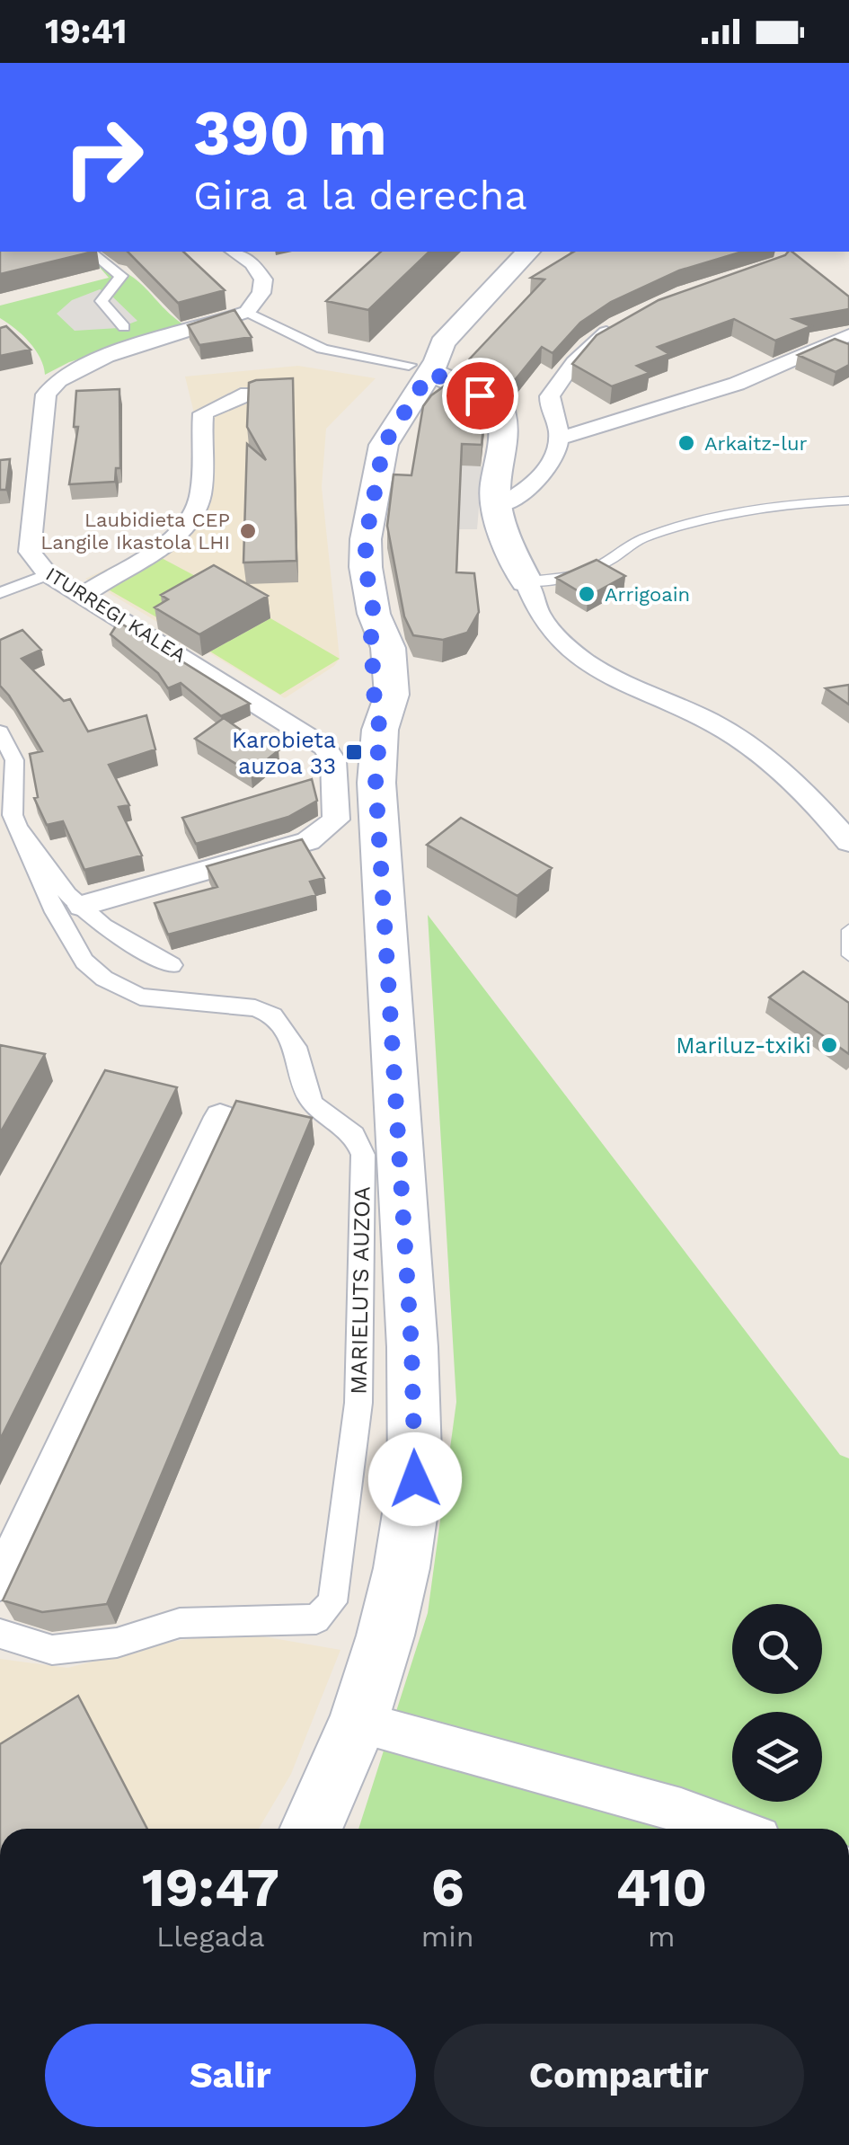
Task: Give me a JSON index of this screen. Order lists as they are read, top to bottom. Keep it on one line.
{"streets":{"street":["ITURREGI KALEA","MARIELUTS AUZOA"]},"places":{"other":["Arkaitz-lur","Laubidieta CEP Langile Ikastola LHI","Arrigoain","Mariluz-txiki"],"transit":["Karobieta auzoa 33"]},"page":{"status":"19:41","turn":["390 m","Gira a la derecha"],"eta":["19:47","Llegada","6","min","410","m"],"buttons":["Salir","Compartir"]}}
